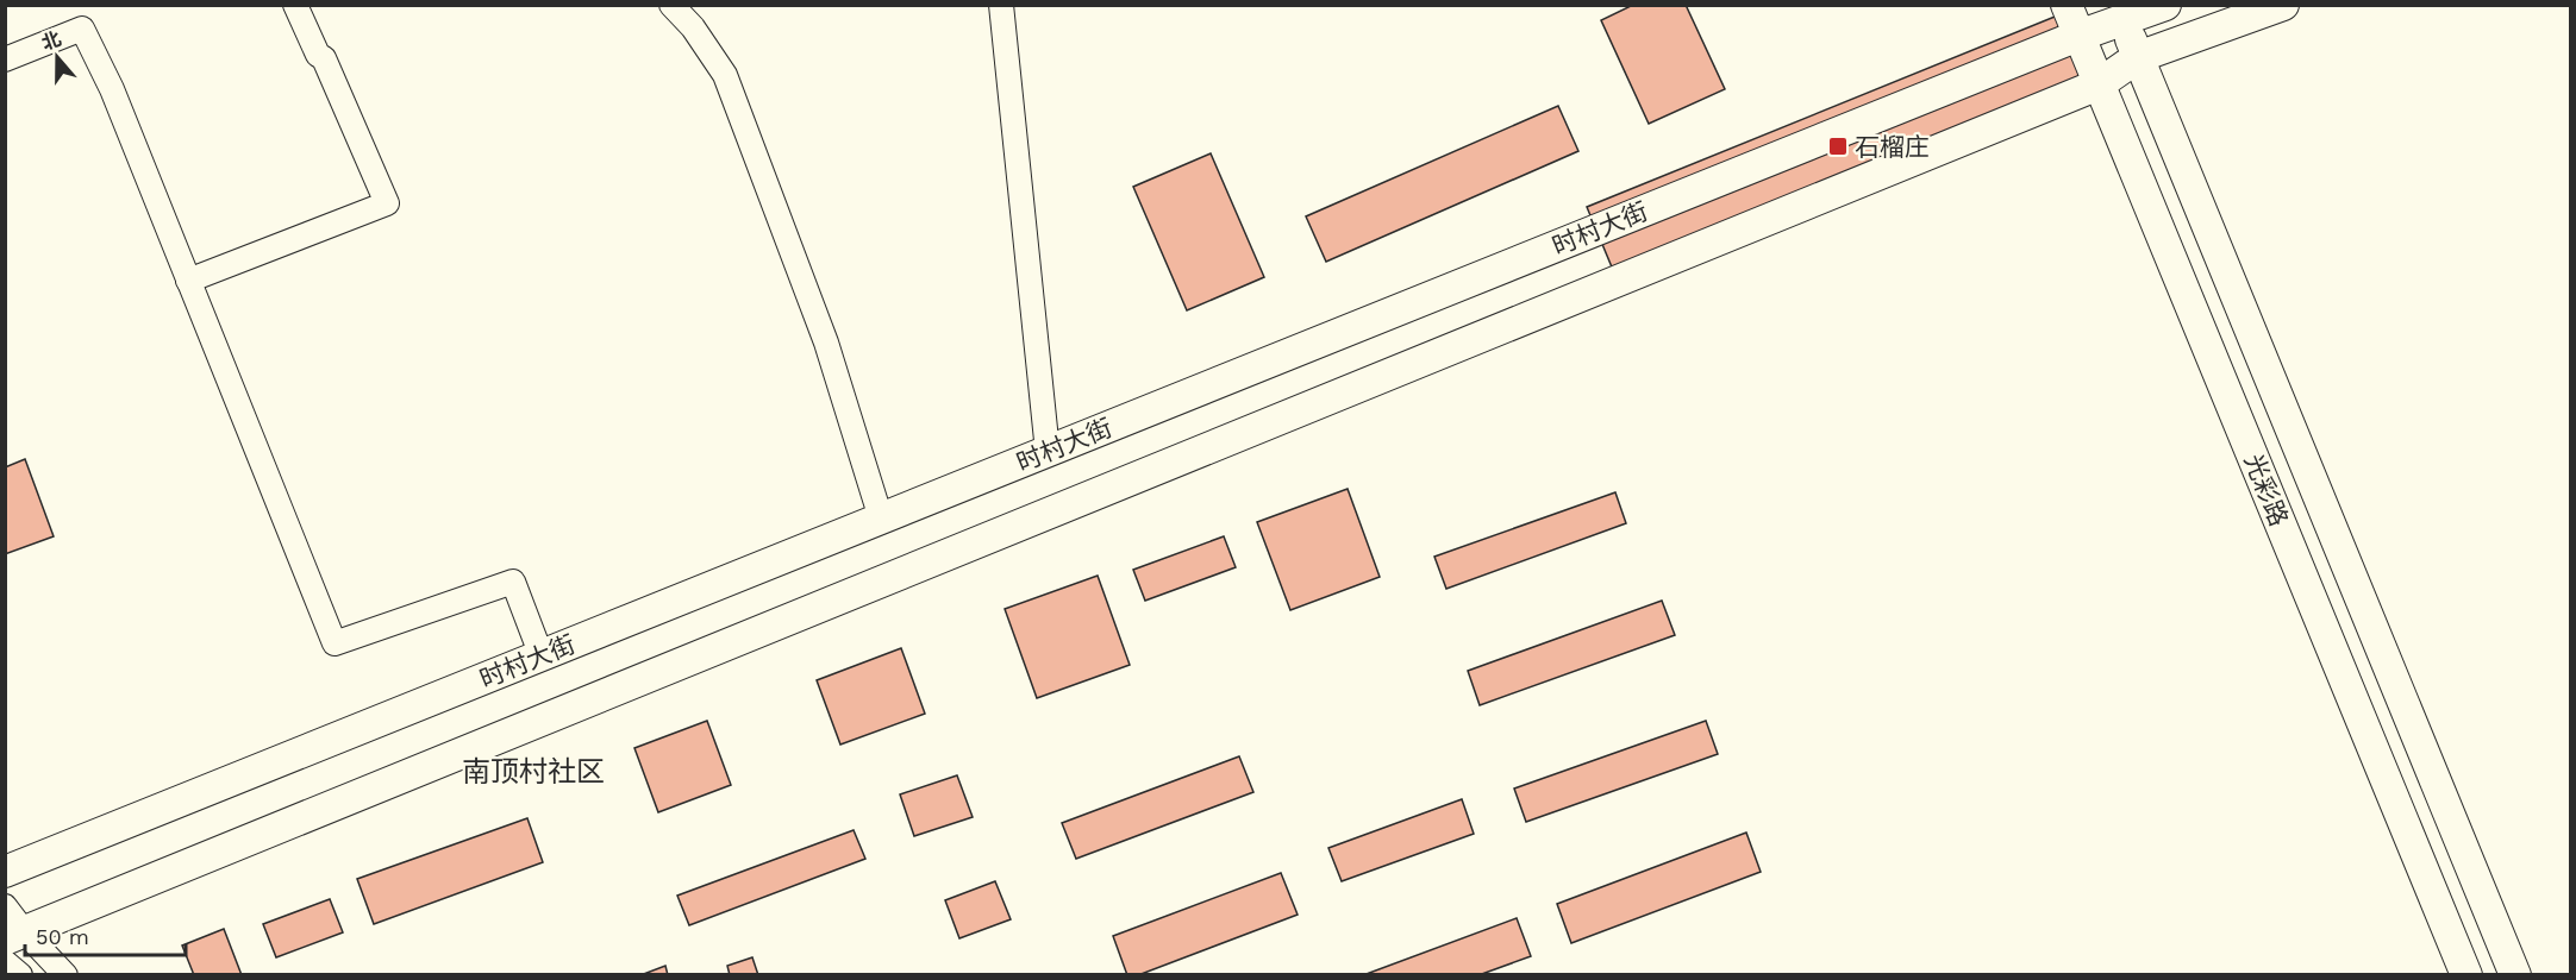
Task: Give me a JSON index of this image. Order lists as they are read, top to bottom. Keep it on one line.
{"streets":{"main road":["时村大街","光彩路"]},"crossings":[["时村大街","光彩路"]],"districts":["南顶村社区"],"places":{"transit":["石榴庄"]},"scale_bar":"50 m","north":"top"}
